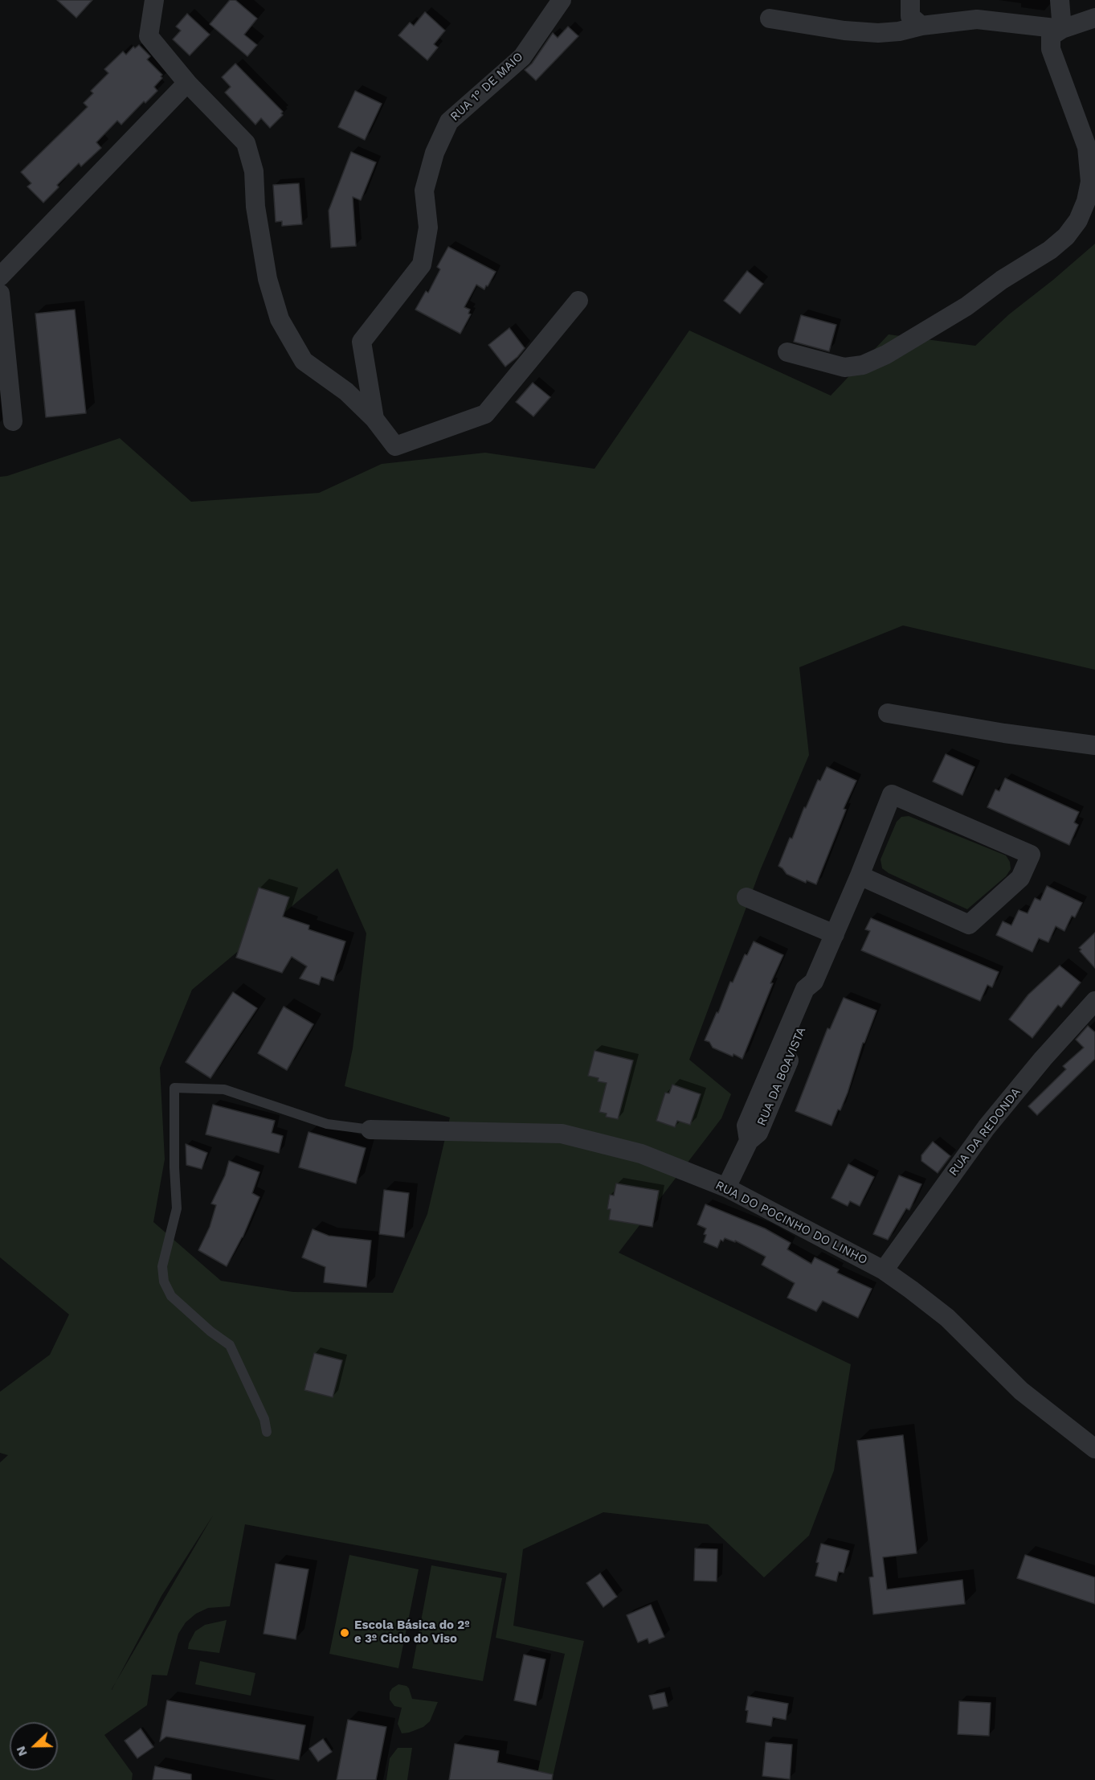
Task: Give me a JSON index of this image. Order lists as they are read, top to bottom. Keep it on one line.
{"streets":{"street":["RUA 1° DE MAIO","RUA DA BOAVISTA","RUA DA REDONDA","RUA DO POCINHO DO LINHO"]},"crossings":[["RUA DA BOAVISTA","RUA DO POCINHO DO LINHO"],["RUA DA REDONDA","RUA DO POCINHO DO LINHO"]],"places":["Escola Básica do 2º e 3º Ciclo do Viso"],"north":"left"}
